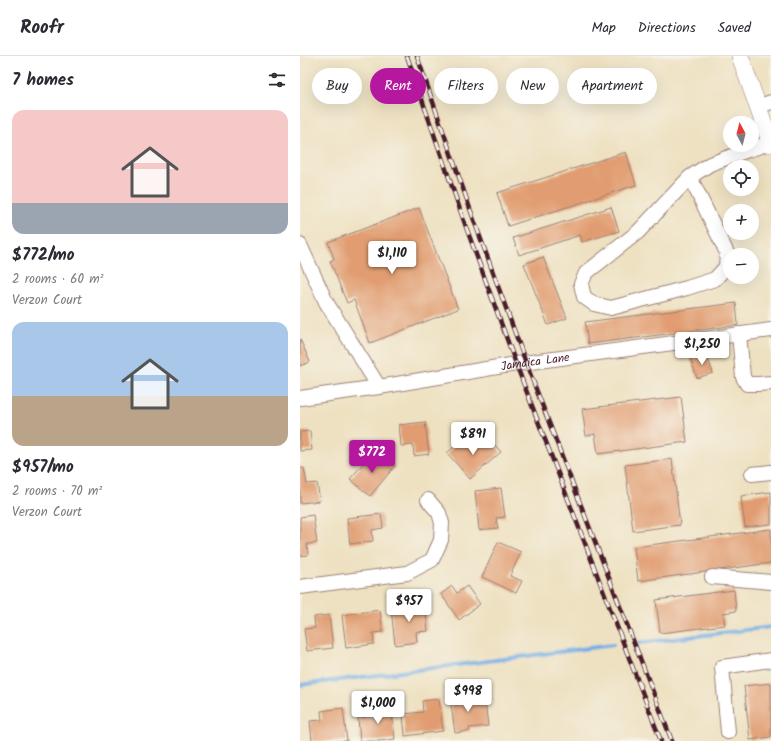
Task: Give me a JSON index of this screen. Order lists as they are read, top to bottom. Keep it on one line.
{"streets":{"street":["Jamaica Lane"]},"north":"top","page":{"header":"Roofr","nav":["Map","Directions","Saved"],"heading":"7 homes","chip":["Buy","Rent","Filters","New","Apartment"],"list":[{"name":"$772/mo","note":"2 rooms · 60 m² · Verzon Court"},{"name":"$957/mo","note":"2 rooms · 70 m² · Verzon Court"}],"map_buttons":["+","−"],"price":["$1,110","$1,250","$891","$772","$957","$998","$1,000"]}}
